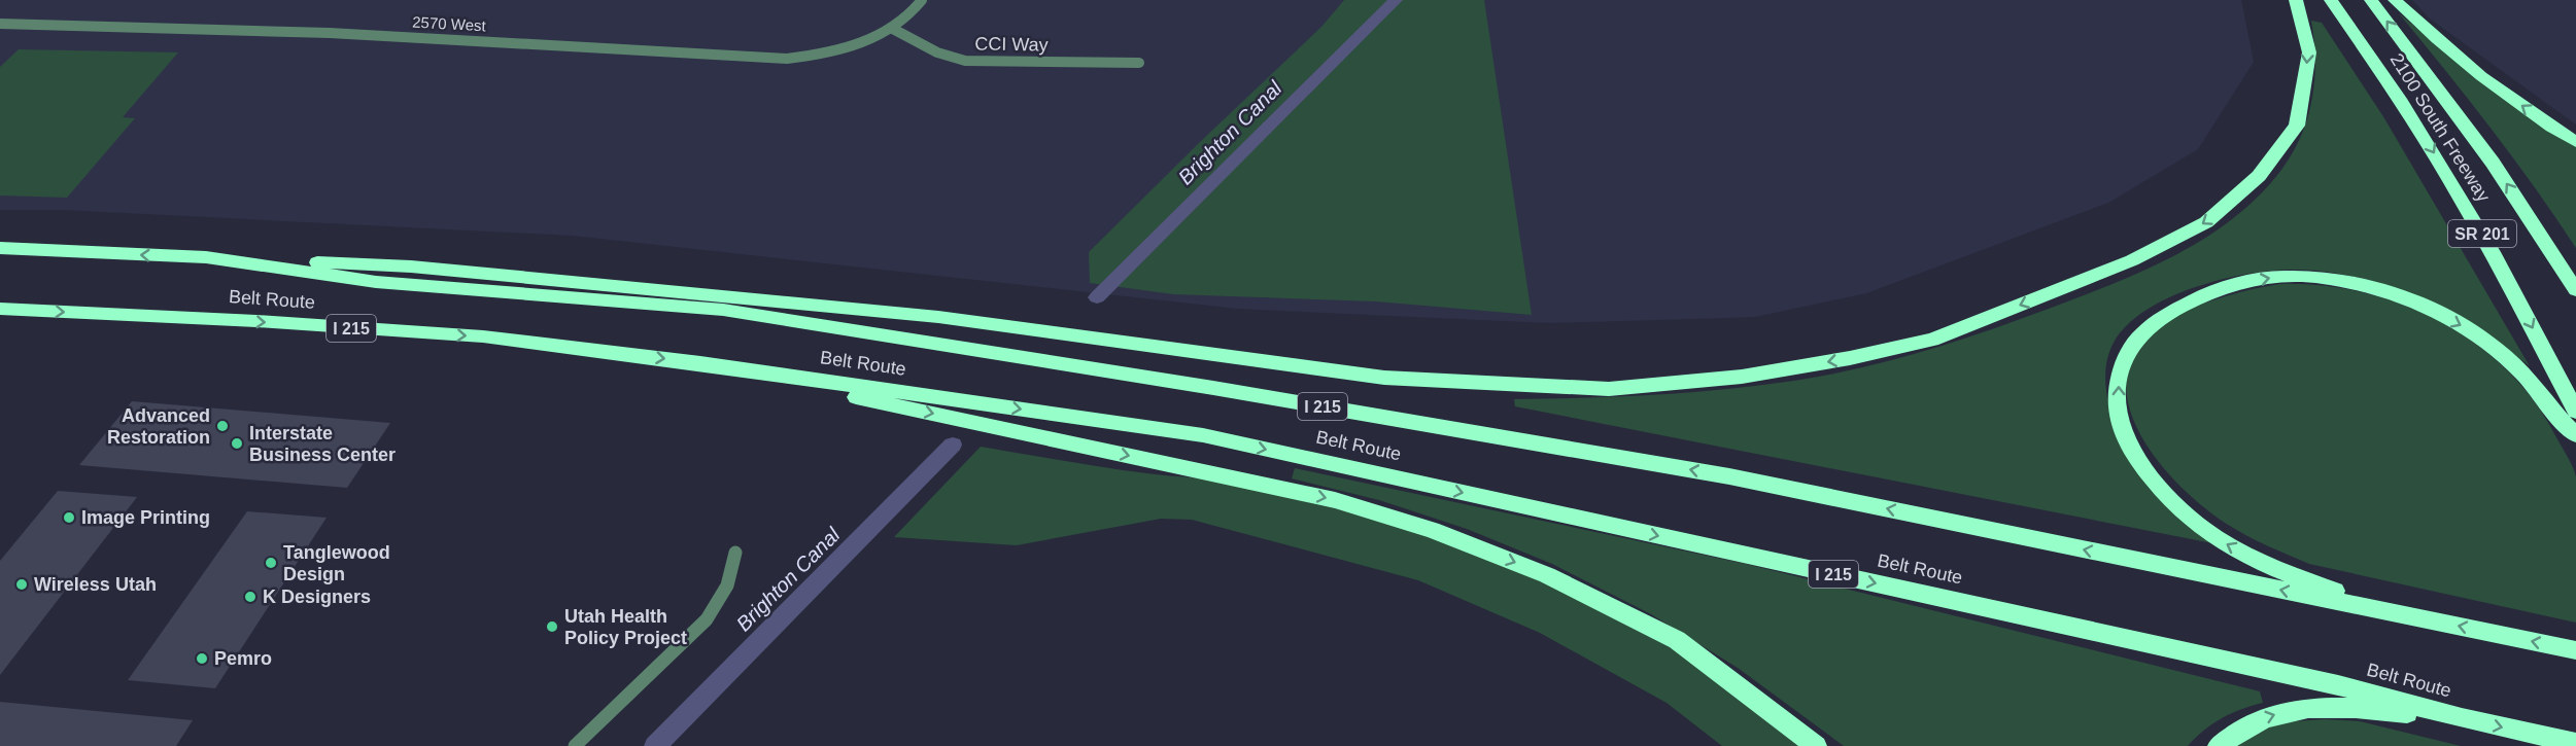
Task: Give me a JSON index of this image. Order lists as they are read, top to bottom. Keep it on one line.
{"streets":{"highway":["2100 South Freeway","SR 201","Belt Route","I 215"],"street":["2570 West","CCI Way"]},"crossings":[["2570 West","CCI Way"]],"water":["Brighton Canal"],"places":["Advanced Restoration","Interstate Business Center","Image Printing","Tanglewood Design","Wireless Utah","K Designers","Utah Health Policy Project","Pemro"]}
